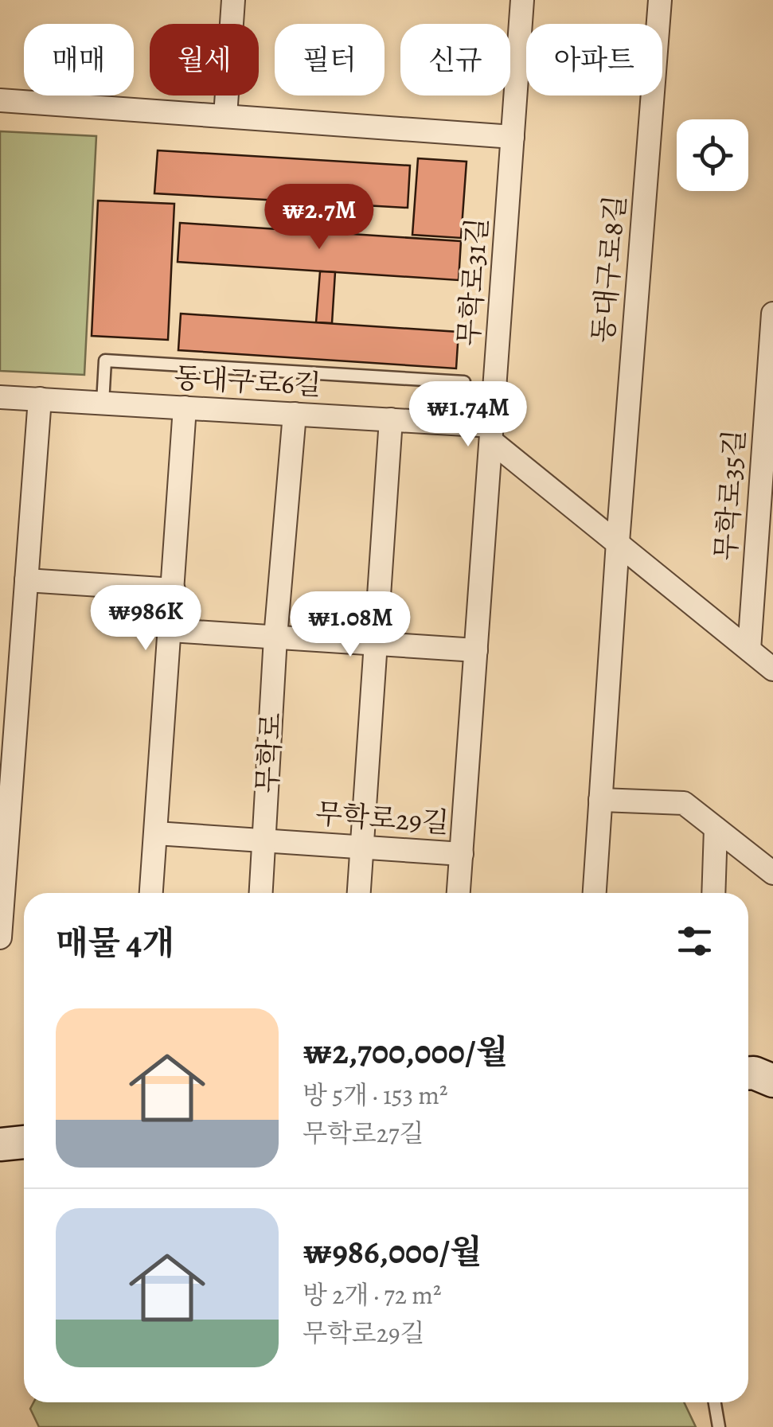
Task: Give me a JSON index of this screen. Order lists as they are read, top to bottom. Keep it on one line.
{"streets":{"street":["동대구로8길","무학로31길","동대구로6길","무학로35길","무학로","무학로29길"]},"crossings":[["무학로31길","동대구로6길"],["무학로31길","무학로29길"],["동대구로6길","무학로"],["무학로","무학로29길"]],"page":{"chip":["매매","월세","필터","신규","아파트"],"price":["₩2.7M","₩1.74M","₩986K","₩1.08M"],"heading":"매물 4개","list":[{"name":"₩2,700,000/월","note":"방 5개 · 153 m² · 무학로27길"},{"name":"₩986,000/월","note":"방 2개 · 72 m² · 무학로29길"}]}}
